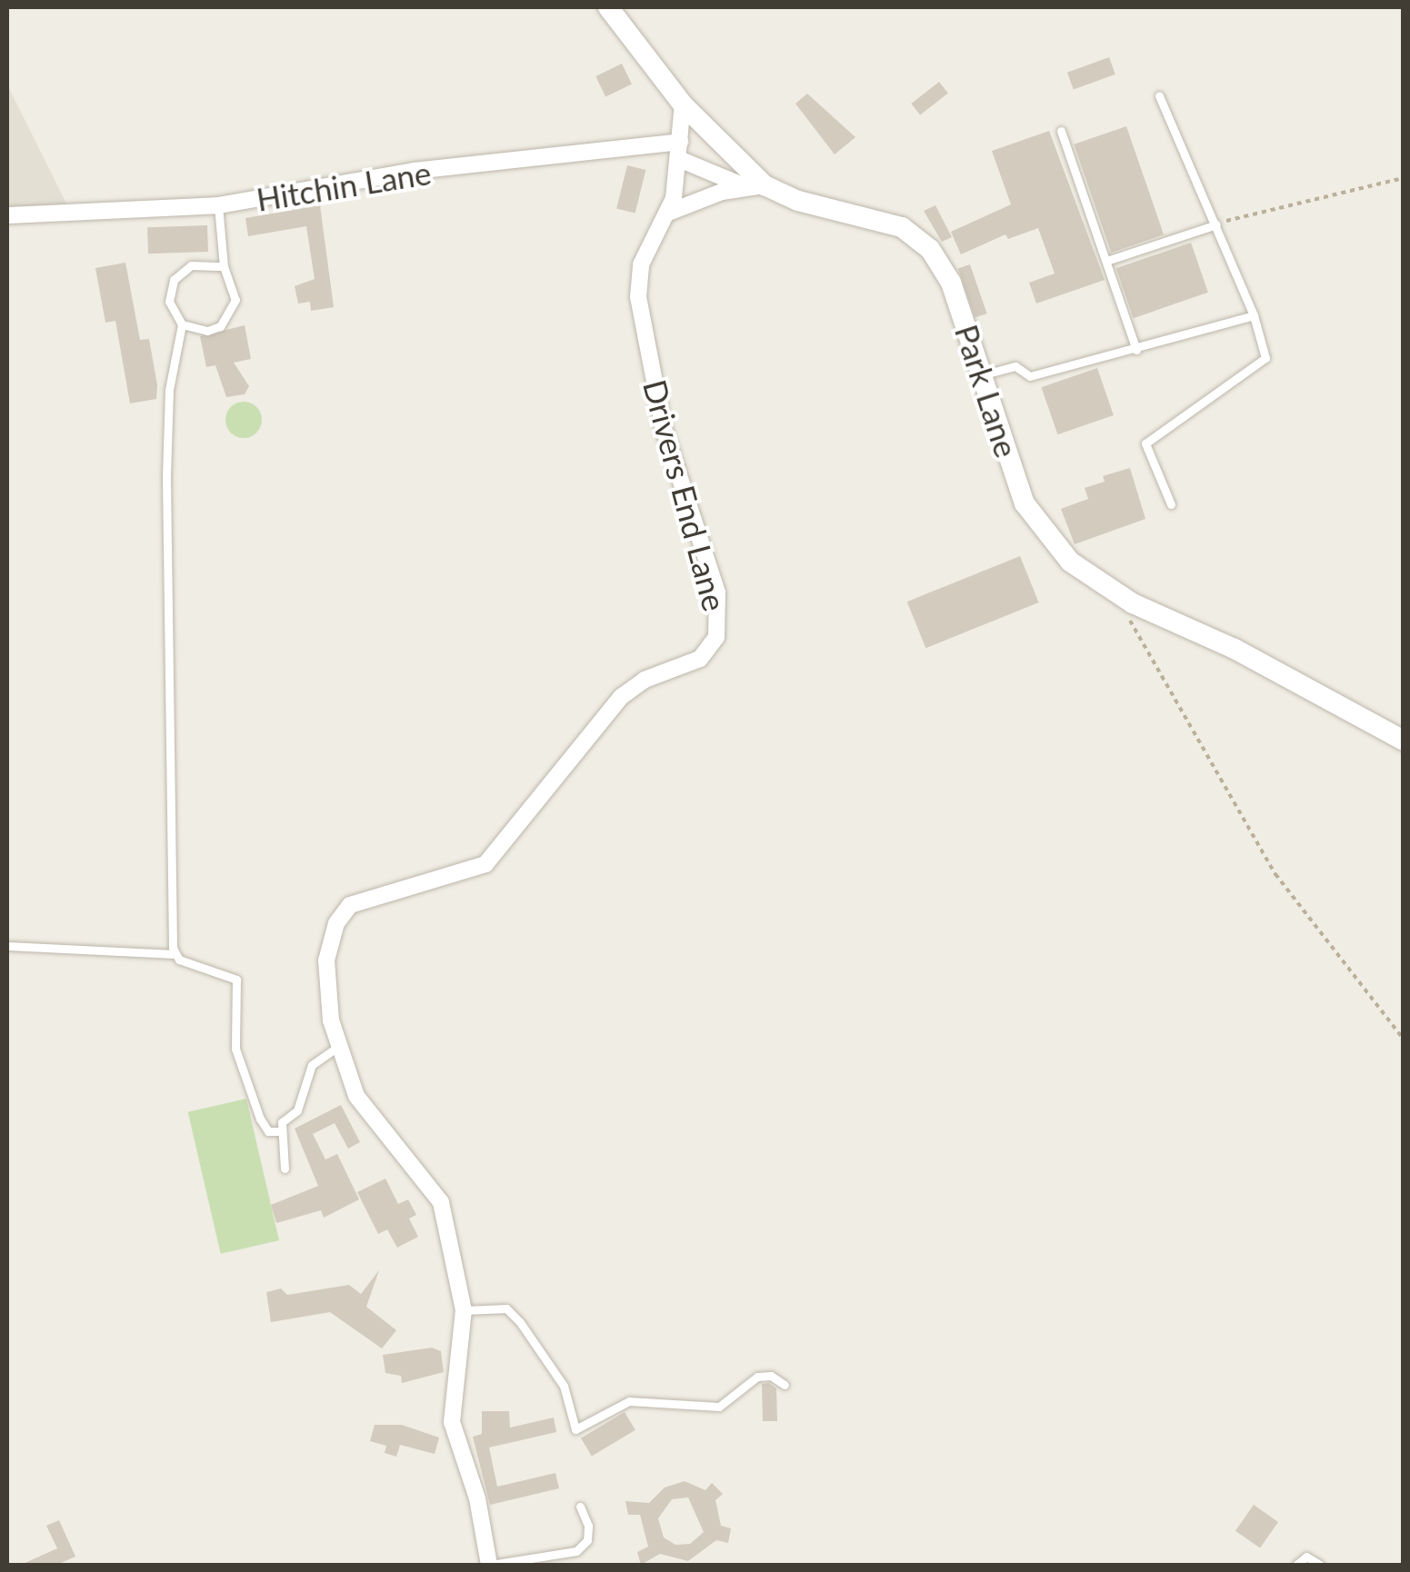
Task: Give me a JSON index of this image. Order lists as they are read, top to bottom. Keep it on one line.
{"streets":{"street":["Hitchin Lane","Park Lane","Drivers End Lane"]},"crossings":[["Hitchin Lane","Drivers End Lane"],["Park Lane","Drivers End Lane"]]}
